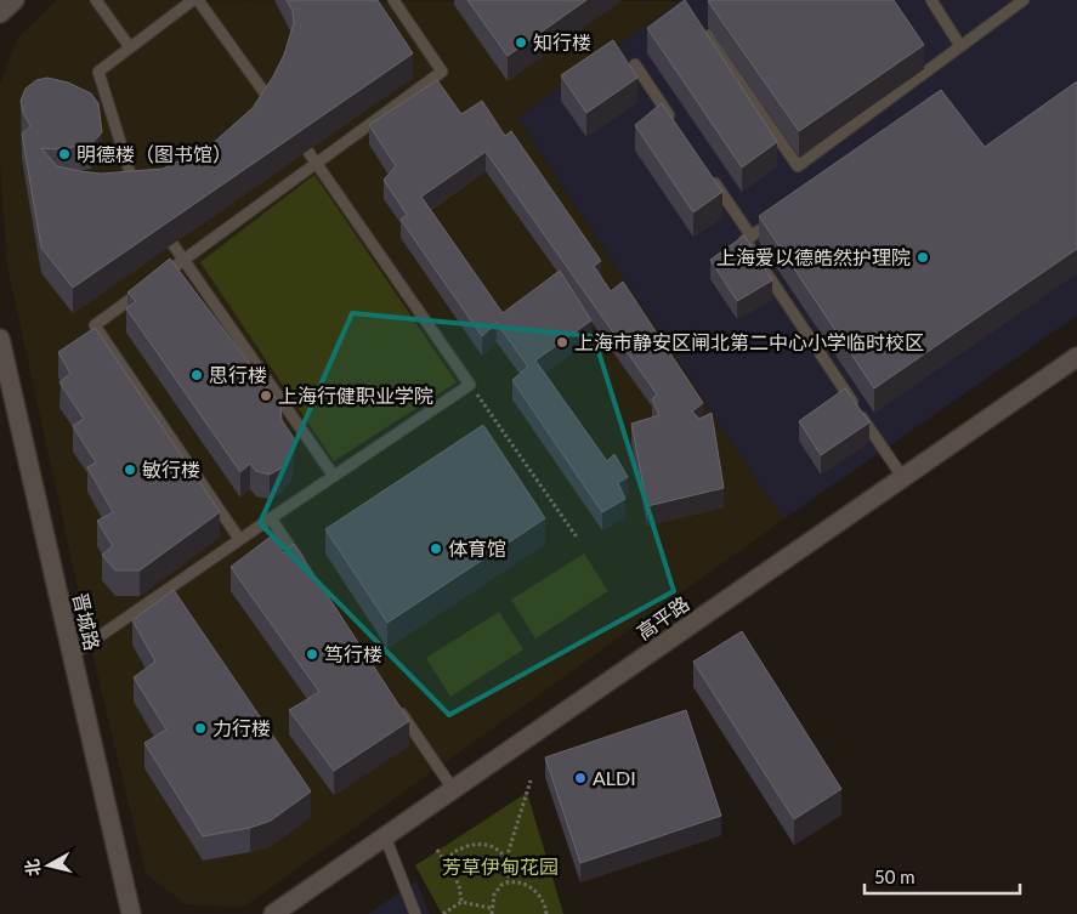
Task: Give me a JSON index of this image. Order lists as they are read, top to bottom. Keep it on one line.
{"streets":{"street":["高平路","晋城路"]},"parks":["芳草伊甸花园"],"places":["知行楼","明德楼（图书馆）","上海爱以德皓然护理院","上海市静安区闸北第二中心小学临时校区","思行楼","上海行健职业学院","敏行楼","体育馆","笃行楼","力行楼","ALDI"],"scale_bar":"50 m","north":"left"}
